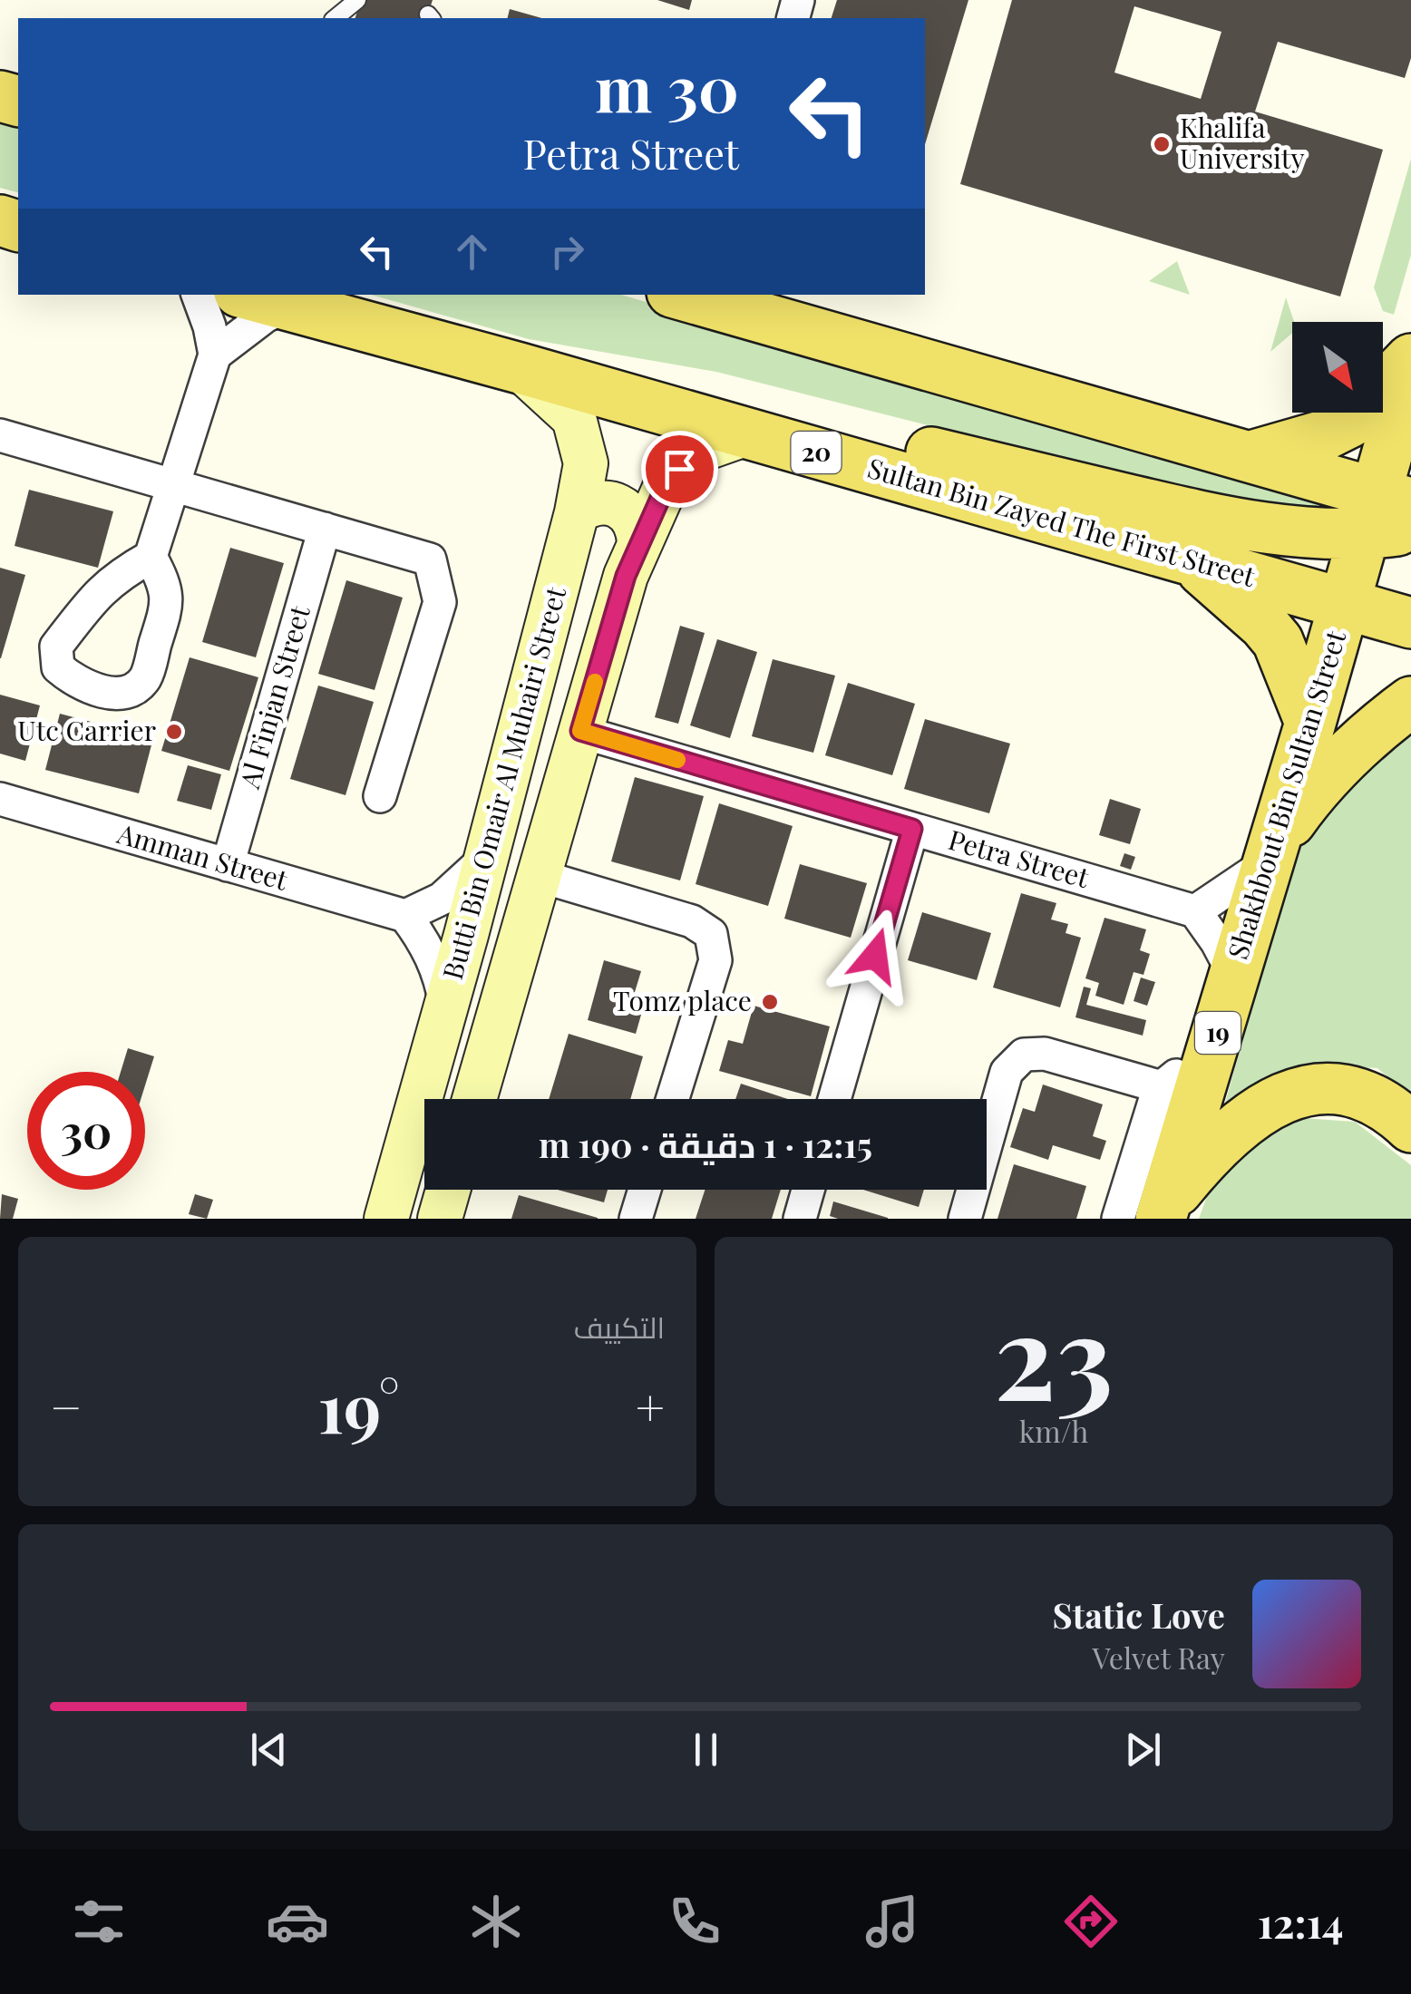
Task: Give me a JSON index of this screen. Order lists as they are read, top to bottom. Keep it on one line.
{"streets":{"main road":["20","Sultan Bin Zayed The First Street","Shakhbout Bin Sultan Street","19"],"street":["Al Finjan Street","Butti Bin Omair Al Muhairi Street","Amman Street","Petra Street"]},"crossings":[["Sultan Bin Zayed The First Street","Butti Bin Omair Al Muhairi Street"],["Sultan Bin Zayed The First Street","Shakhbout Bin Sultan Street"],["Al Finjan Street","Amman Street"],["Butti Bin Omair Al Muhairi Street","Petra Street"]],"places":["Khalifa University","Utc Carrier","Tomz place"],"north":"bottom right","page":{"turn":["30 m","Petra Street"],"limit":"30","trip":"12:15 · 1 دقيقة · 190 m","tile":[["23","km/h"],"التكييف"],"heat":["−","19°","+"],"song":["Static Love","Velvet Ray"],"tabs":"12:14"}}
